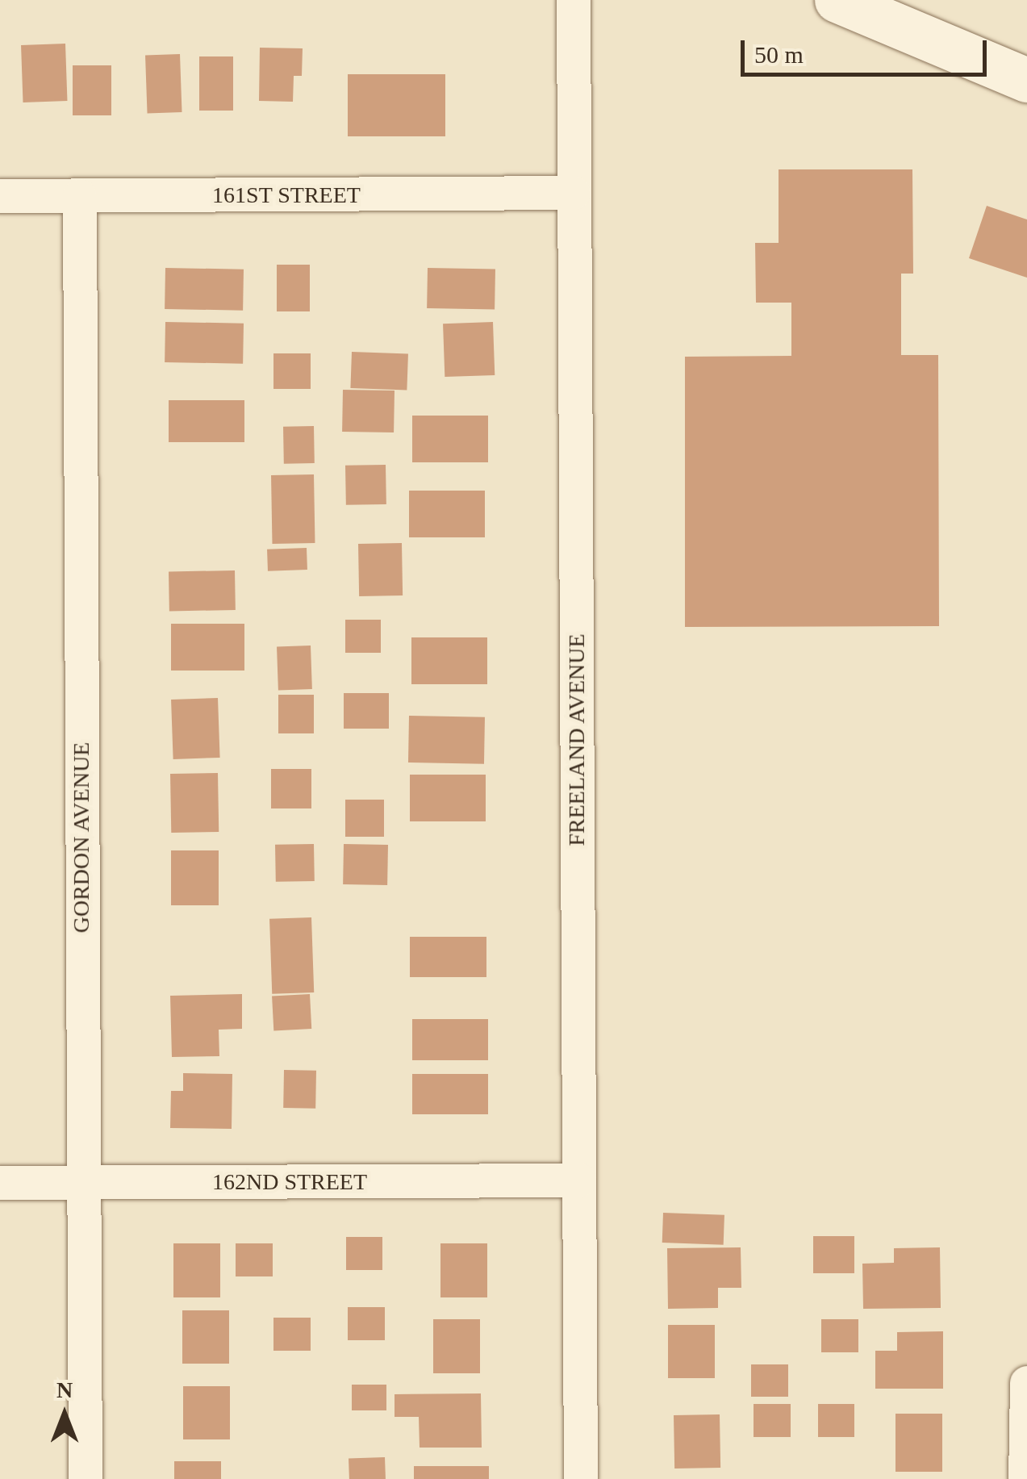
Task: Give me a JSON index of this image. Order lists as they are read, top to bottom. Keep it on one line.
{"streets":{"street":["161ST STREET","FREELAND AVENUE","GORDON AVENUE","162ND STREET"]},"crossings":[["161ST STREET","FREELAND AVENUE"],["161ST STREET","GORDON AVENUE"],["FREELAND AVENUE","162ND STREET"],["GORDON AVENUE","162ND STREET"]],"scale_bar":"50 m","north":"top"}
